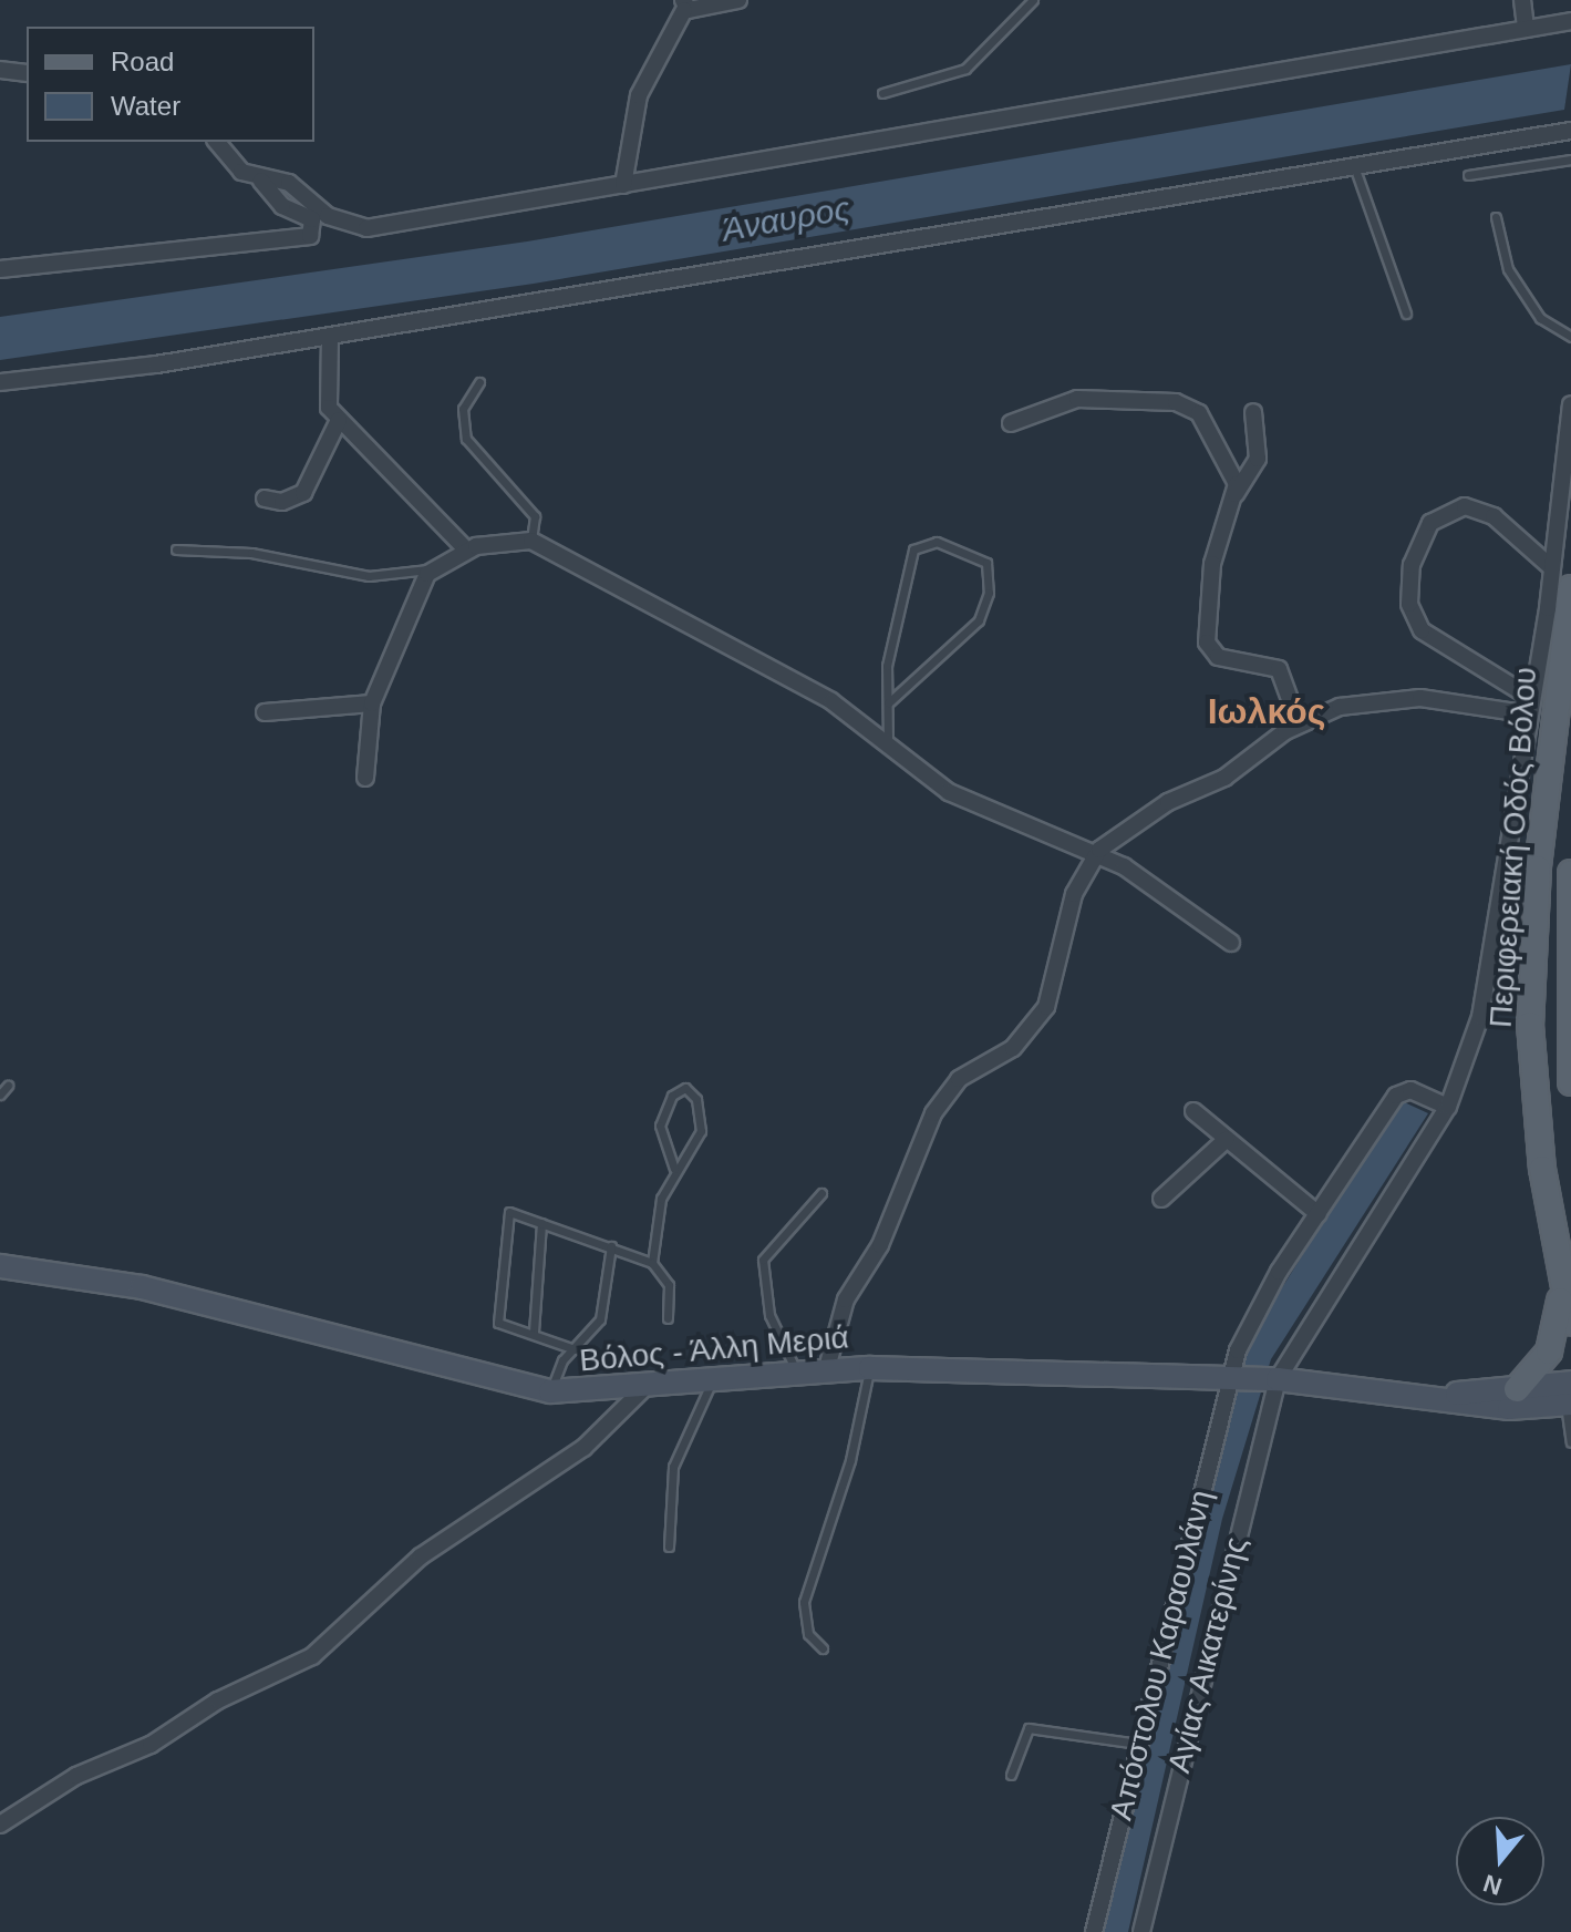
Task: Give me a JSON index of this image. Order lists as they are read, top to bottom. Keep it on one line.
{"streets":{"main road":["Περιφερειακή Οδός Βόλου","Βόλος - Άλλη Μεριά"],"street":["Απόστολου Καραουλάνη","Αγίας Αικατερίνης"]},"crossings":[["Βόλος - Άλλη Μεριά","Απόστολου Καραουλάνη"],["Βόλος - Άλλη Μεριά","Αγίας Αικατερίνης"],["Απόστολου Καραουλάνη","Αγίας Αικατερίνης"]],"districts":["Ιωλκός"],"water":["Άναυρος"],"legend":["Road","Water"],"north":"bottom"}
